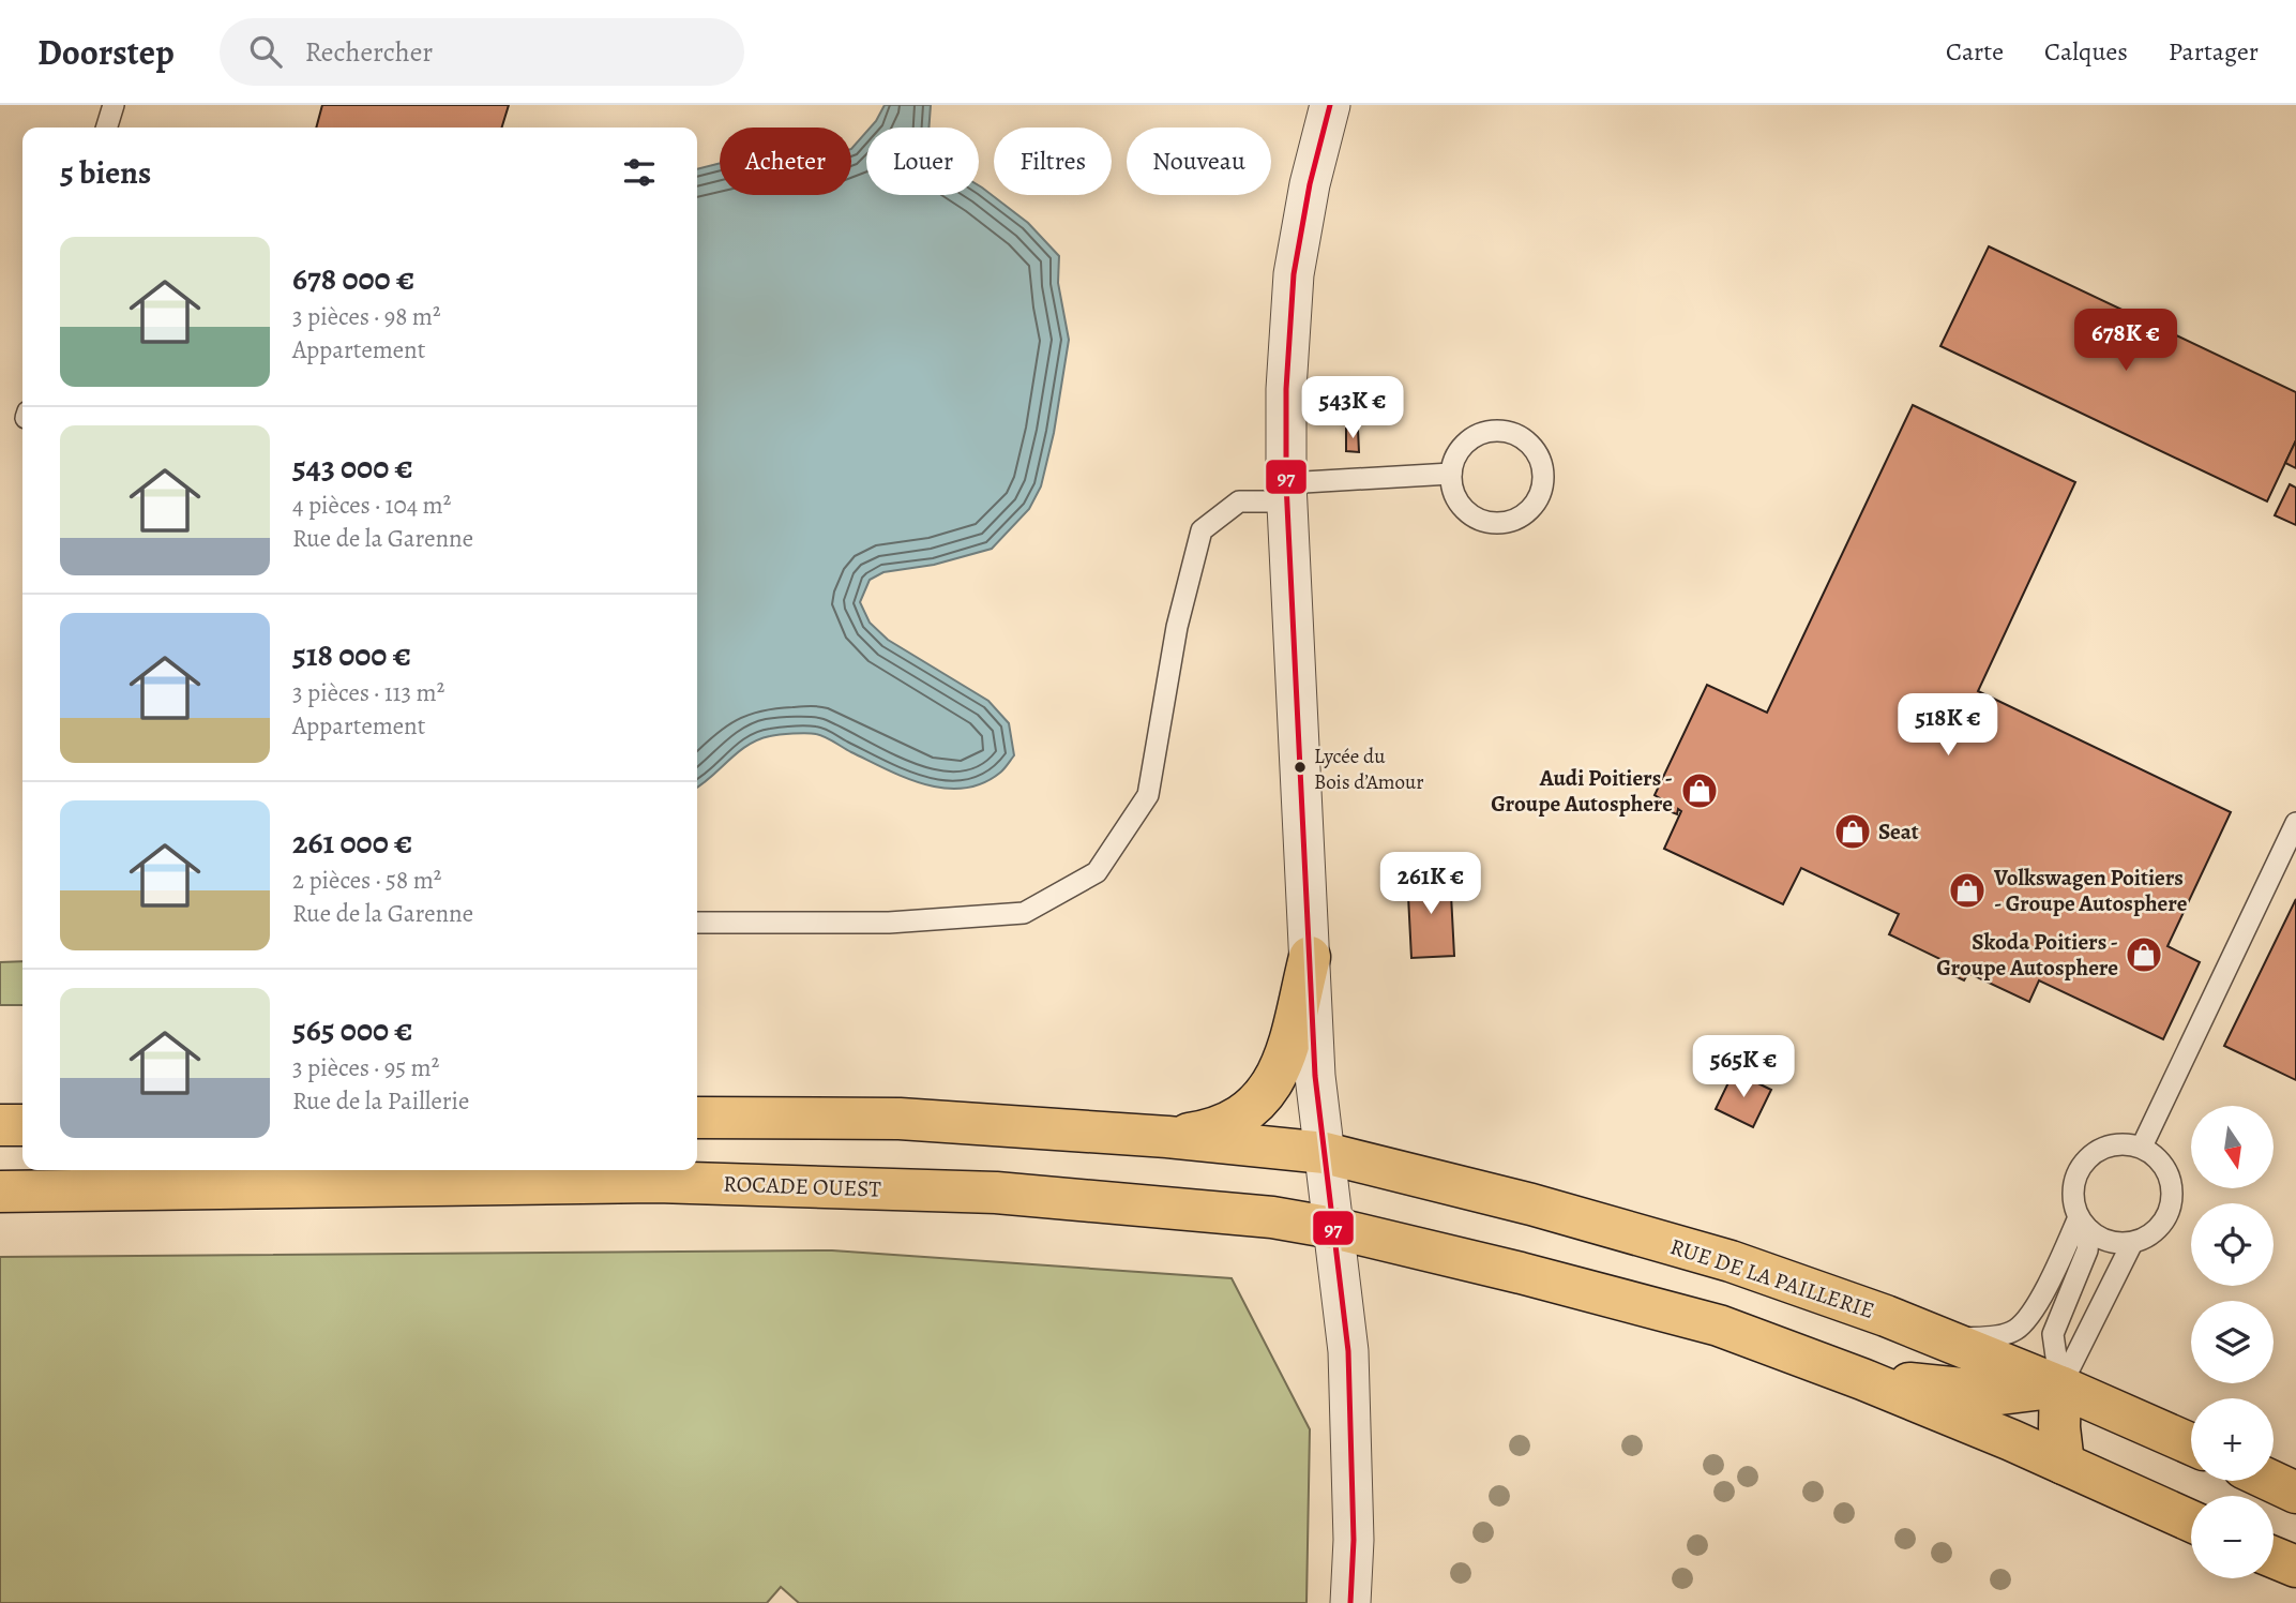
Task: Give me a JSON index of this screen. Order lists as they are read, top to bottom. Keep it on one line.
{"streets":{"main road":["ROCADE OUEST","RUE DE LA PAILLERIE"]},"places":{"other":["Lycée du Bois d’Amour"],"shop":["Audi Poitiers - Groupe Autosphere","Seat","Volkswagen Poitiers - Groupe Autosphere","Skoda Poitiers - Groupe Autosphere"]},"lines":["transit line 97"],"north":"bottom","page":{"header":"Doorstep","search":"Rechercher","nav":["Carte","Calques","Partager"],"chip":["Acheter","Louer","Filtres","Nouveau"],"heading":"5 biens","list":[{"name":"678 000 €","note":"3 pièces · 98 m² · Appartement"},{"name":"543 000 €","note":"4 pièces · 104 m² · Rue de la Garenne"},{"name":"518 000 €","note":"3 pièces · 113 m² · Appartement"},{"name":"261 000 €","note":"2 pièces · 58 m² · Rue de la Garenne"},{"name":"565 000 €","note":"3 pièces · 95 m² · Rue de la Paillerie"}],"price":["678K €","543K €","518K €","261K €","565K €"],"map_buttons":["+","−"]}}
